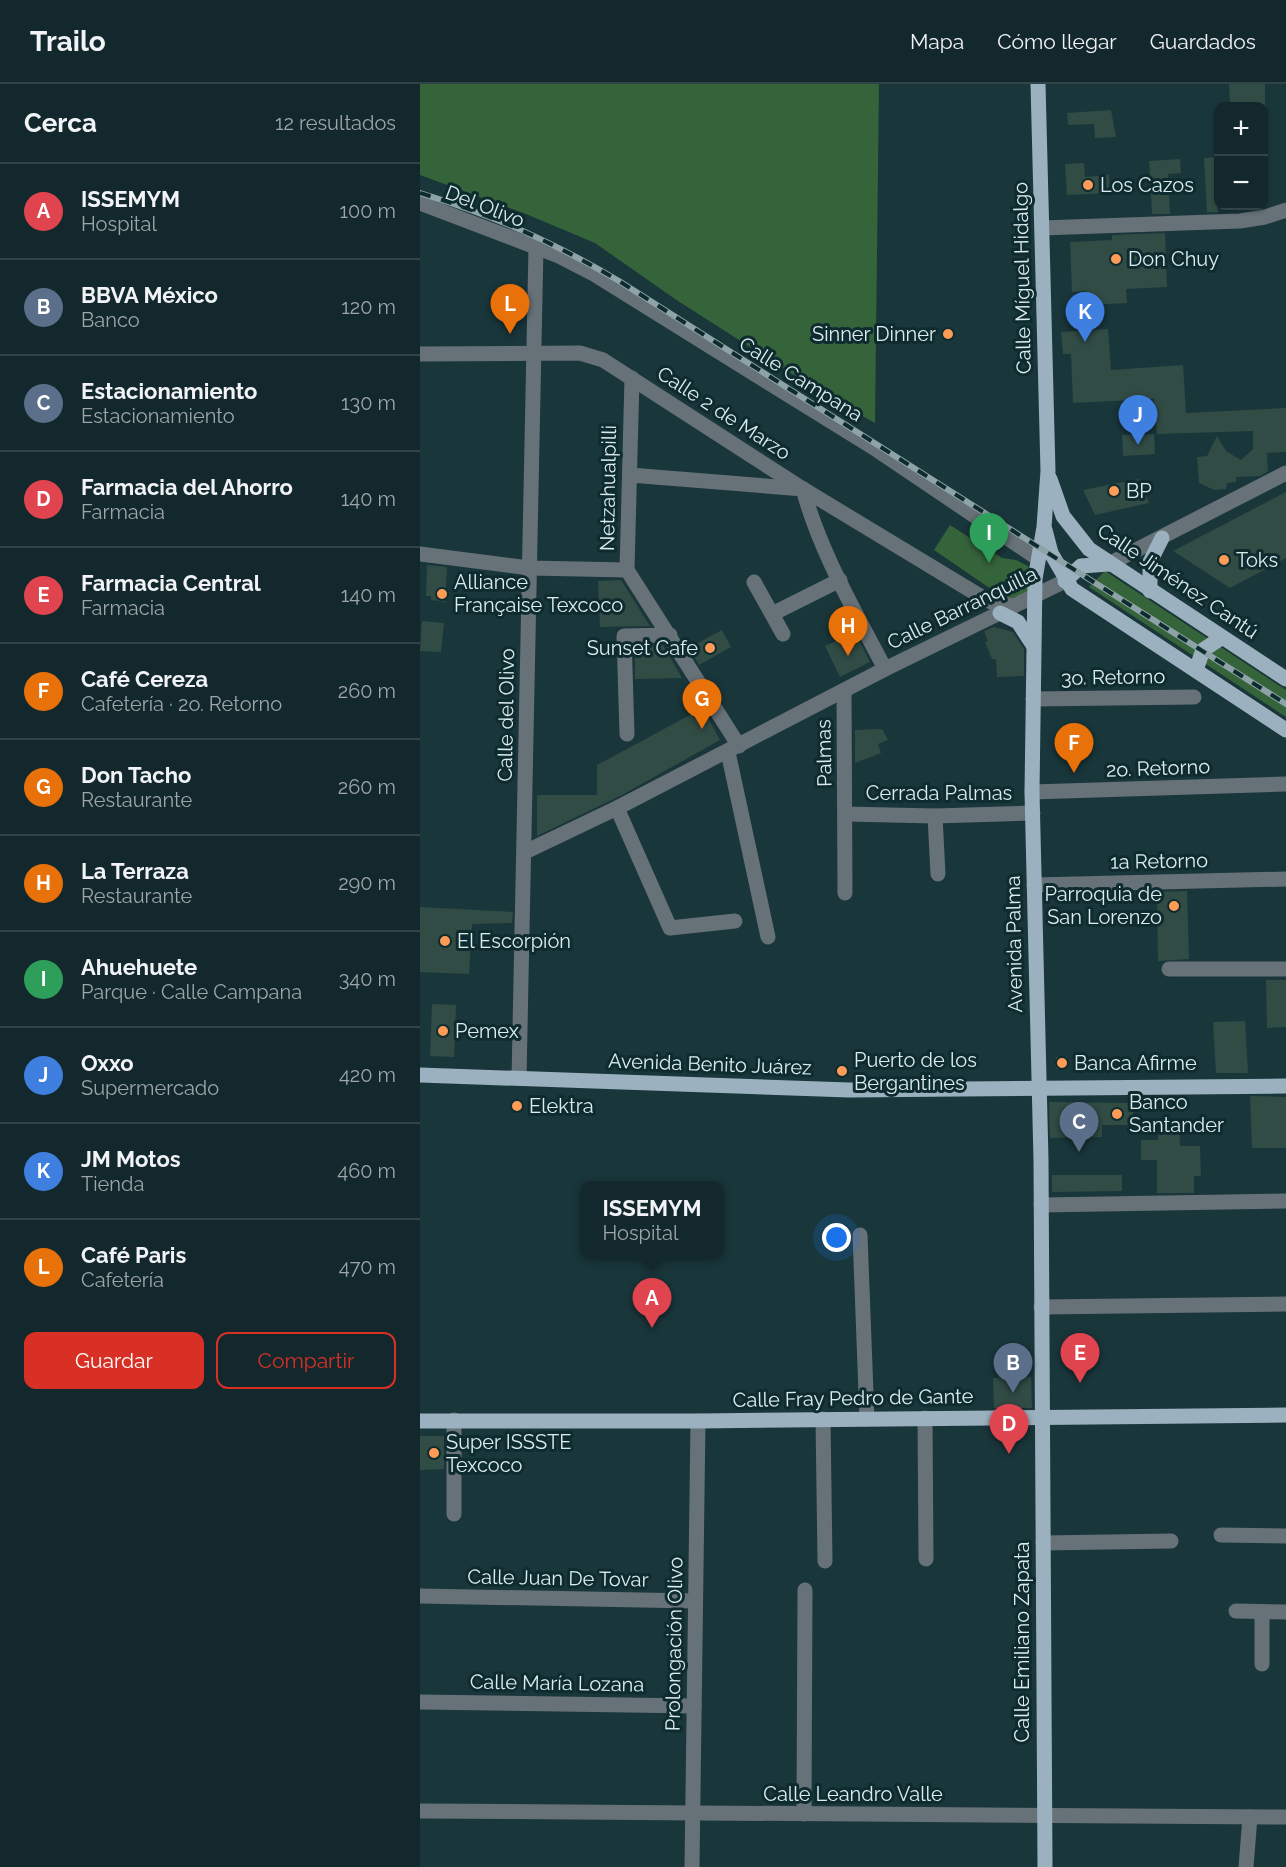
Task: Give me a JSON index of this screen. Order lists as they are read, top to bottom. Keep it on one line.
{"streets":{"main road":["Calle Míguel Hidalgo","Calle Jiménez Cantú","Avenida Palma","Avenida Benito Juárez","Calle Fray Pedro de Gante","Calle Emiliano Zapata"],"street":["Del Olivo","Calle Campana","Calle 2 de Marzo","Netzahualpilli","Calle Barranquilla","3o. Retorno","Calle del Olivo","Palmas","2o. Retorno","Cerrada Palmas","1a Retorno","Calle Juan De Tovar","Prolongación Olivo","Calle María Lozana","Calle Leandro Valle"]},"crossings":[["Del Olivo","Calle Campana"],["Del Olivo","Calle del Olivo"],["Calle Míguel Hidalgo","Calle Jiménez Cantú"],["Calle Míguel Hidalgo","Avenida Palma"],["Calle Campana","Calle del Olivo"],["Calle Campana","Avenida Palma"],["Calle 2 de Marzo","Netzahualpilli"],["Calle 2 de Marzo","Calle Barranquilla"],["Calle 2 de Marzo","Calle del Olivo"],["Netzahualpilli","Calle Barranquilla"],["Calle Jiménez Cantú","Avenida Palma"],["Calle Barranquilla","Calle del Olivo"],["Calle Barranquilla","Palmas"],["Calle Barranquilla","Avenida Palma"],["3o. Retorno","Avenida Palma"],["Calle del Olivo","Avenida Benito Juárez"],["Palmas","Cerrada Palmas"],["2o. Retorno","Avenida Palma"],["Cerrada Palmas","Avenida Palma"],["1a Retorno","Avenida Palma"],["Avenida Palma","Avenida Benito Juárez"],["Avenida Palma","Calle Fray Pedro de Gante"],["Avenida Palma","Calle Emiliano Zapata"],["Calle Fray Pedro de Gante","Calle Emiliano Zapata"],["Calle Fray Pedro de Gante","Prolongación Olivo"],["Calle Juan De Tovar","Prolongación Olivo"],["Calle Emiliano Zapata","Calle Leandro Valle"],["Prolongación Olivo","Calle María Lozana"],["Prolongación Olivo","Calle Leandro Valle"]],"places":["Los Cazos","Don Chuy","Sinner Dinner","BP","Toks","Alliance Française Texcoco","Sunset Cafe","Parroquia de San Lorenzo","El Escorpión","Pemex","Banca Afirme","Puerto de los Bergantines","Elektra","Banco Santander","Super ISSSTE Texcoco"],"page":{"header":"Trailo","nav":["Mapa","Cómo llegar","Guardados"],"heading":["Cerca","12 resultados"],"map_buttons":["+","−"],"list":[{"mark":"A","name":"ISSEMYM","note":"Hospital","value":"100 m"},{"mark":"B","name":"BBVA México","note":"Banco","value":"120 m"},{"mark":"C","name":"Estacionamiento","note":"Estacionamiento","value":"130 m"},{"mark":"D","name":"Farmacia del Ahorro","note":"Farmacia","value":"140 m"},{"mark":"E","name":"Farmacia Central","note":"Farmacia","value":"140 m"},{"mark":"F","name":"Café Cereza","note":"Cafetería · 2o. Retorno","value":"260 m"},{"mark":"G","name":"Don Tacho","note":"Restaurante","value":"260 m"},{"mark":"H","name":"La Terraza","note":"Restaurante","value":"290 m"},{"mark":"I","name":"Ahuehuete","note":"Parque · Calle Campana","value":"340 m"},{"mark":"J","name":"Oxxo","note":"Supermercado","value":"420 m"},{"mark":"K","name":"JM Motos","note":"Tienda","value":"460 m"},{"mark":"L","name":"Café Paris","note":"Cafetería","value":"470 m"}],"pins":["L","K","J","I","H","G","F","C","A","E","B","D"],"popup":["ISSEMYM","Hospital"],"buttons":["Guardar","Compartir"]}}
